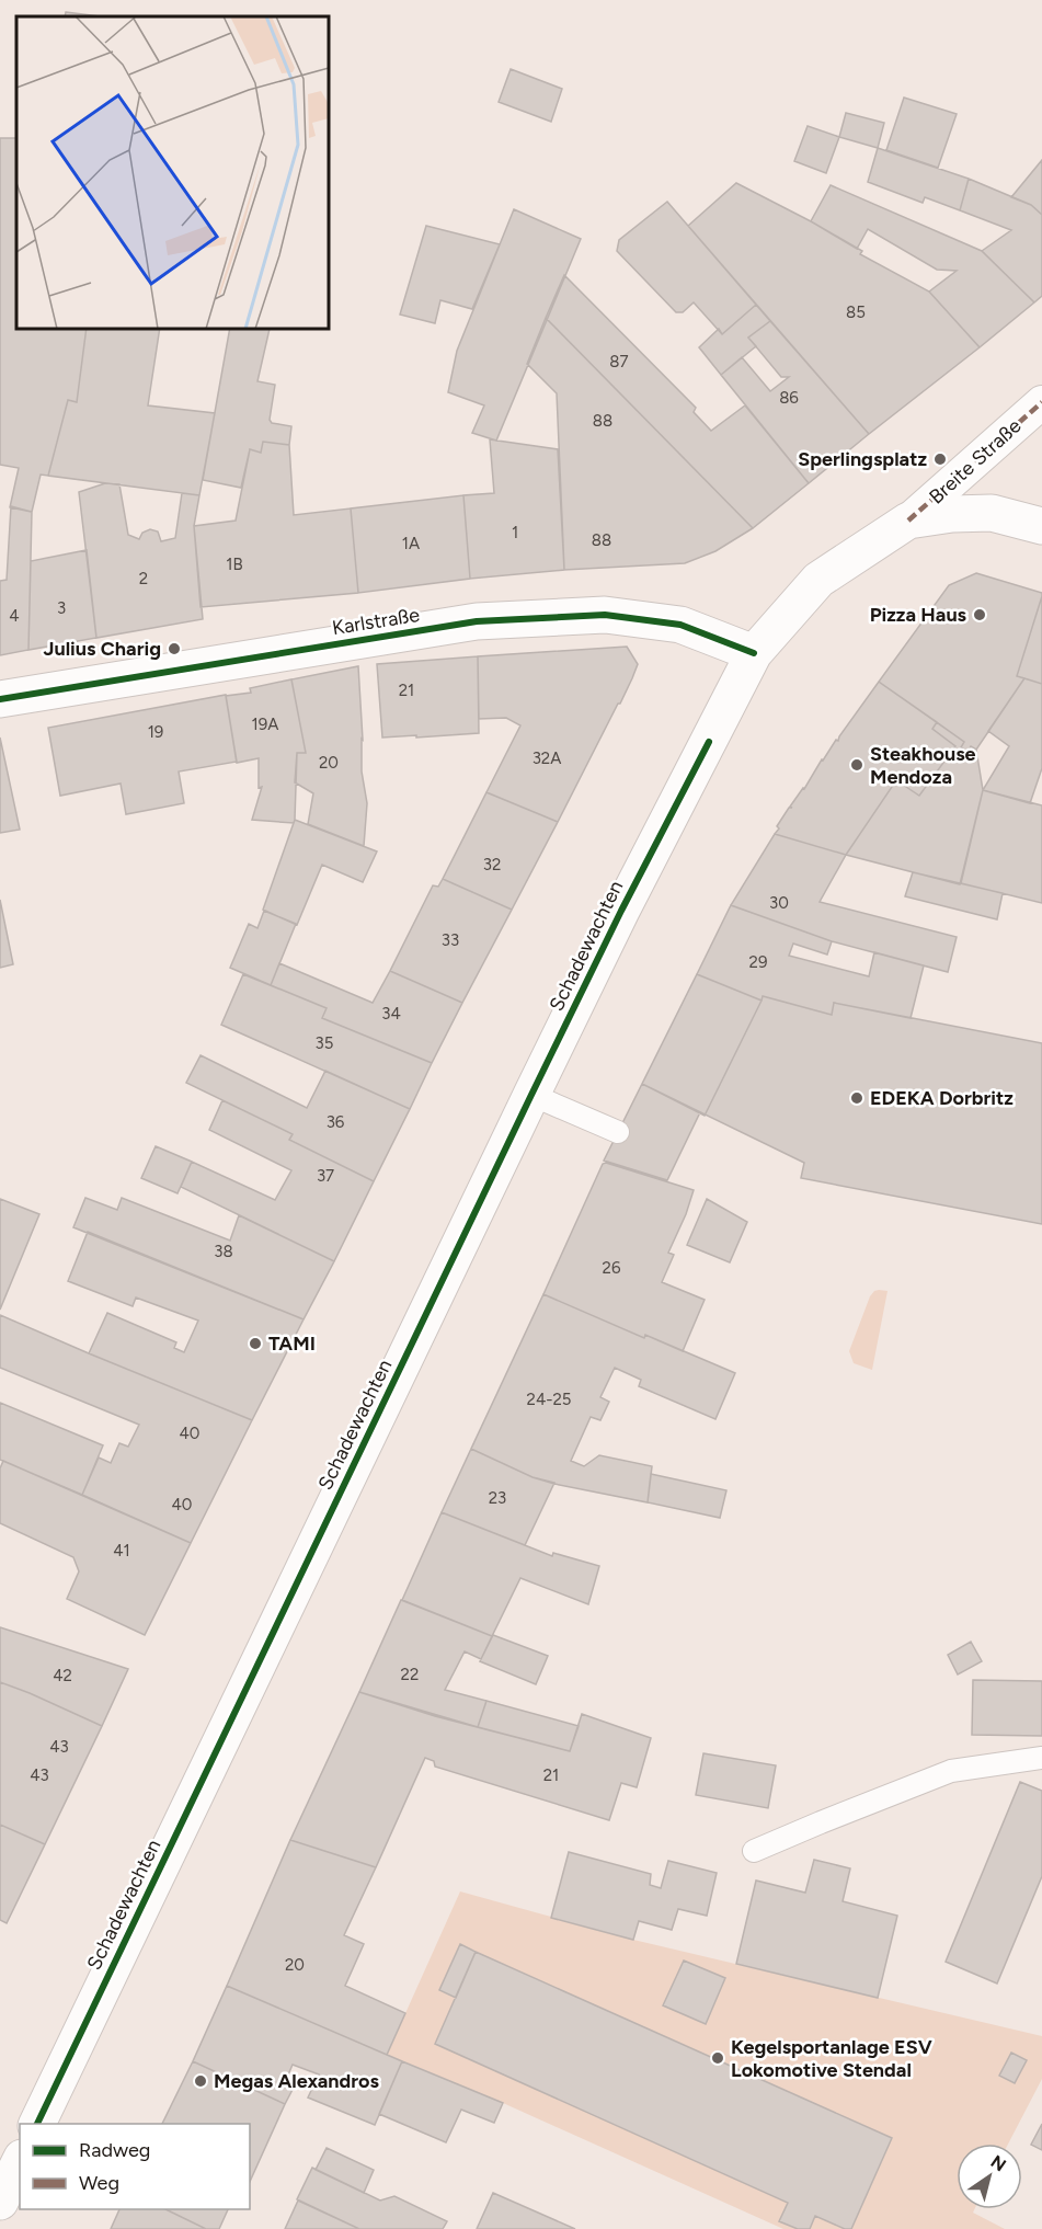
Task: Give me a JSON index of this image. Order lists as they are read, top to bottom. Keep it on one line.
{"streets":{"street":["Breite Straße","Karlstraße","Schadewachten"]},"crossings":[["Breite Straße","Schadewachten"],["Karlstraße","Schadewachten"]],"places":["Sperlingsplatz","Pizza Haus","Julius Charig","Steakhouse Mendoza","EDEKA Dorbritz","TAMI","Kegelsportanlage ESV Lokomotive Stendal","Megas Alexandros"],"house_numbers":["85","87","86","88","1","88","1A","1B","2","3","4","21","19A","19","32A","20","32","30","33","29","34","35","36","37","38","26","24-25","40","23","40","41","22","42","43","43","21","20"],"legend":["Radweg","Weg"],"north":"top right"}
